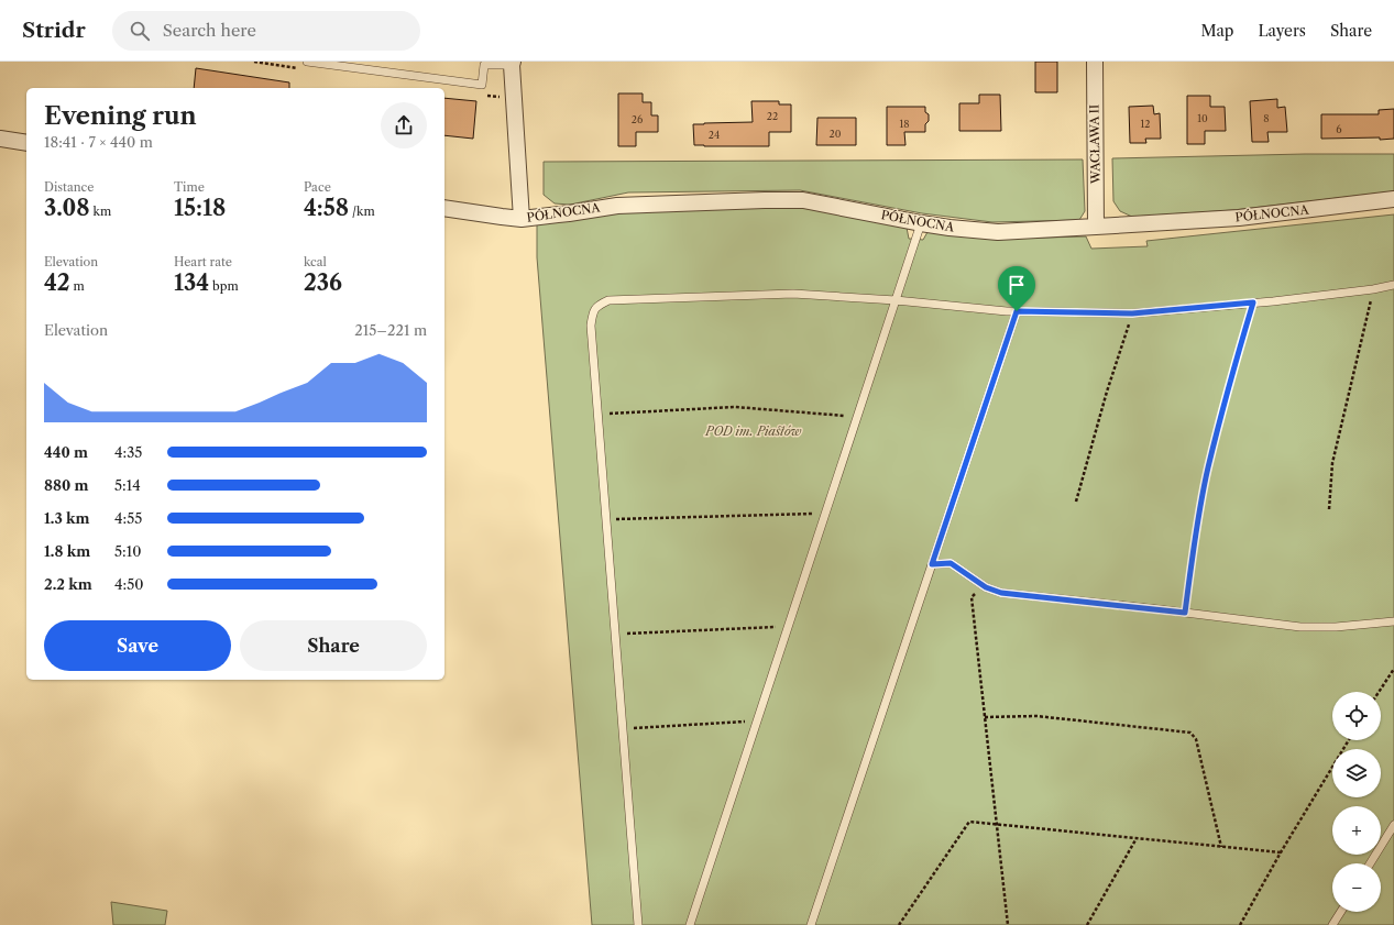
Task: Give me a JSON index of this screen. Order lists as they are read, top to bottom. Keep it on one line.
{"streets":{"street":["WACŁAWA II","PÓŁNOCNA"]},"crossings":[["WACŁAWA II","PÓŁNOCNA"]],"parks":["POD im. Piastów"],"house_numbers":["22","10","8","26","18","12","6","20","24"],"page":{"header":"Stridr","search":"Search here","nav":["Map","Layers","Share"],"heading":["Evening run","18:41 · 7 × 440 m"],"stats":[["Distance","3.08 km"],["Time","15:18"],["Pace","4:58 /km"],["Elevation","42 m"],["Heart rate","134 bpm"],["kcal","236"]],"chart":["Elevation","215–221 m"],"list":[{"name":"440 m","note":"4:35"},{"name":"880 m","note":"5:14"},{"name":"1.3 km","note":"4:55"},{"name":"1.8 km","note":"5:10"},{"name":"2.2 km","note":"4:50"}],"buttons":["Save","Share"],"map_buttons":["+","−"]}}
